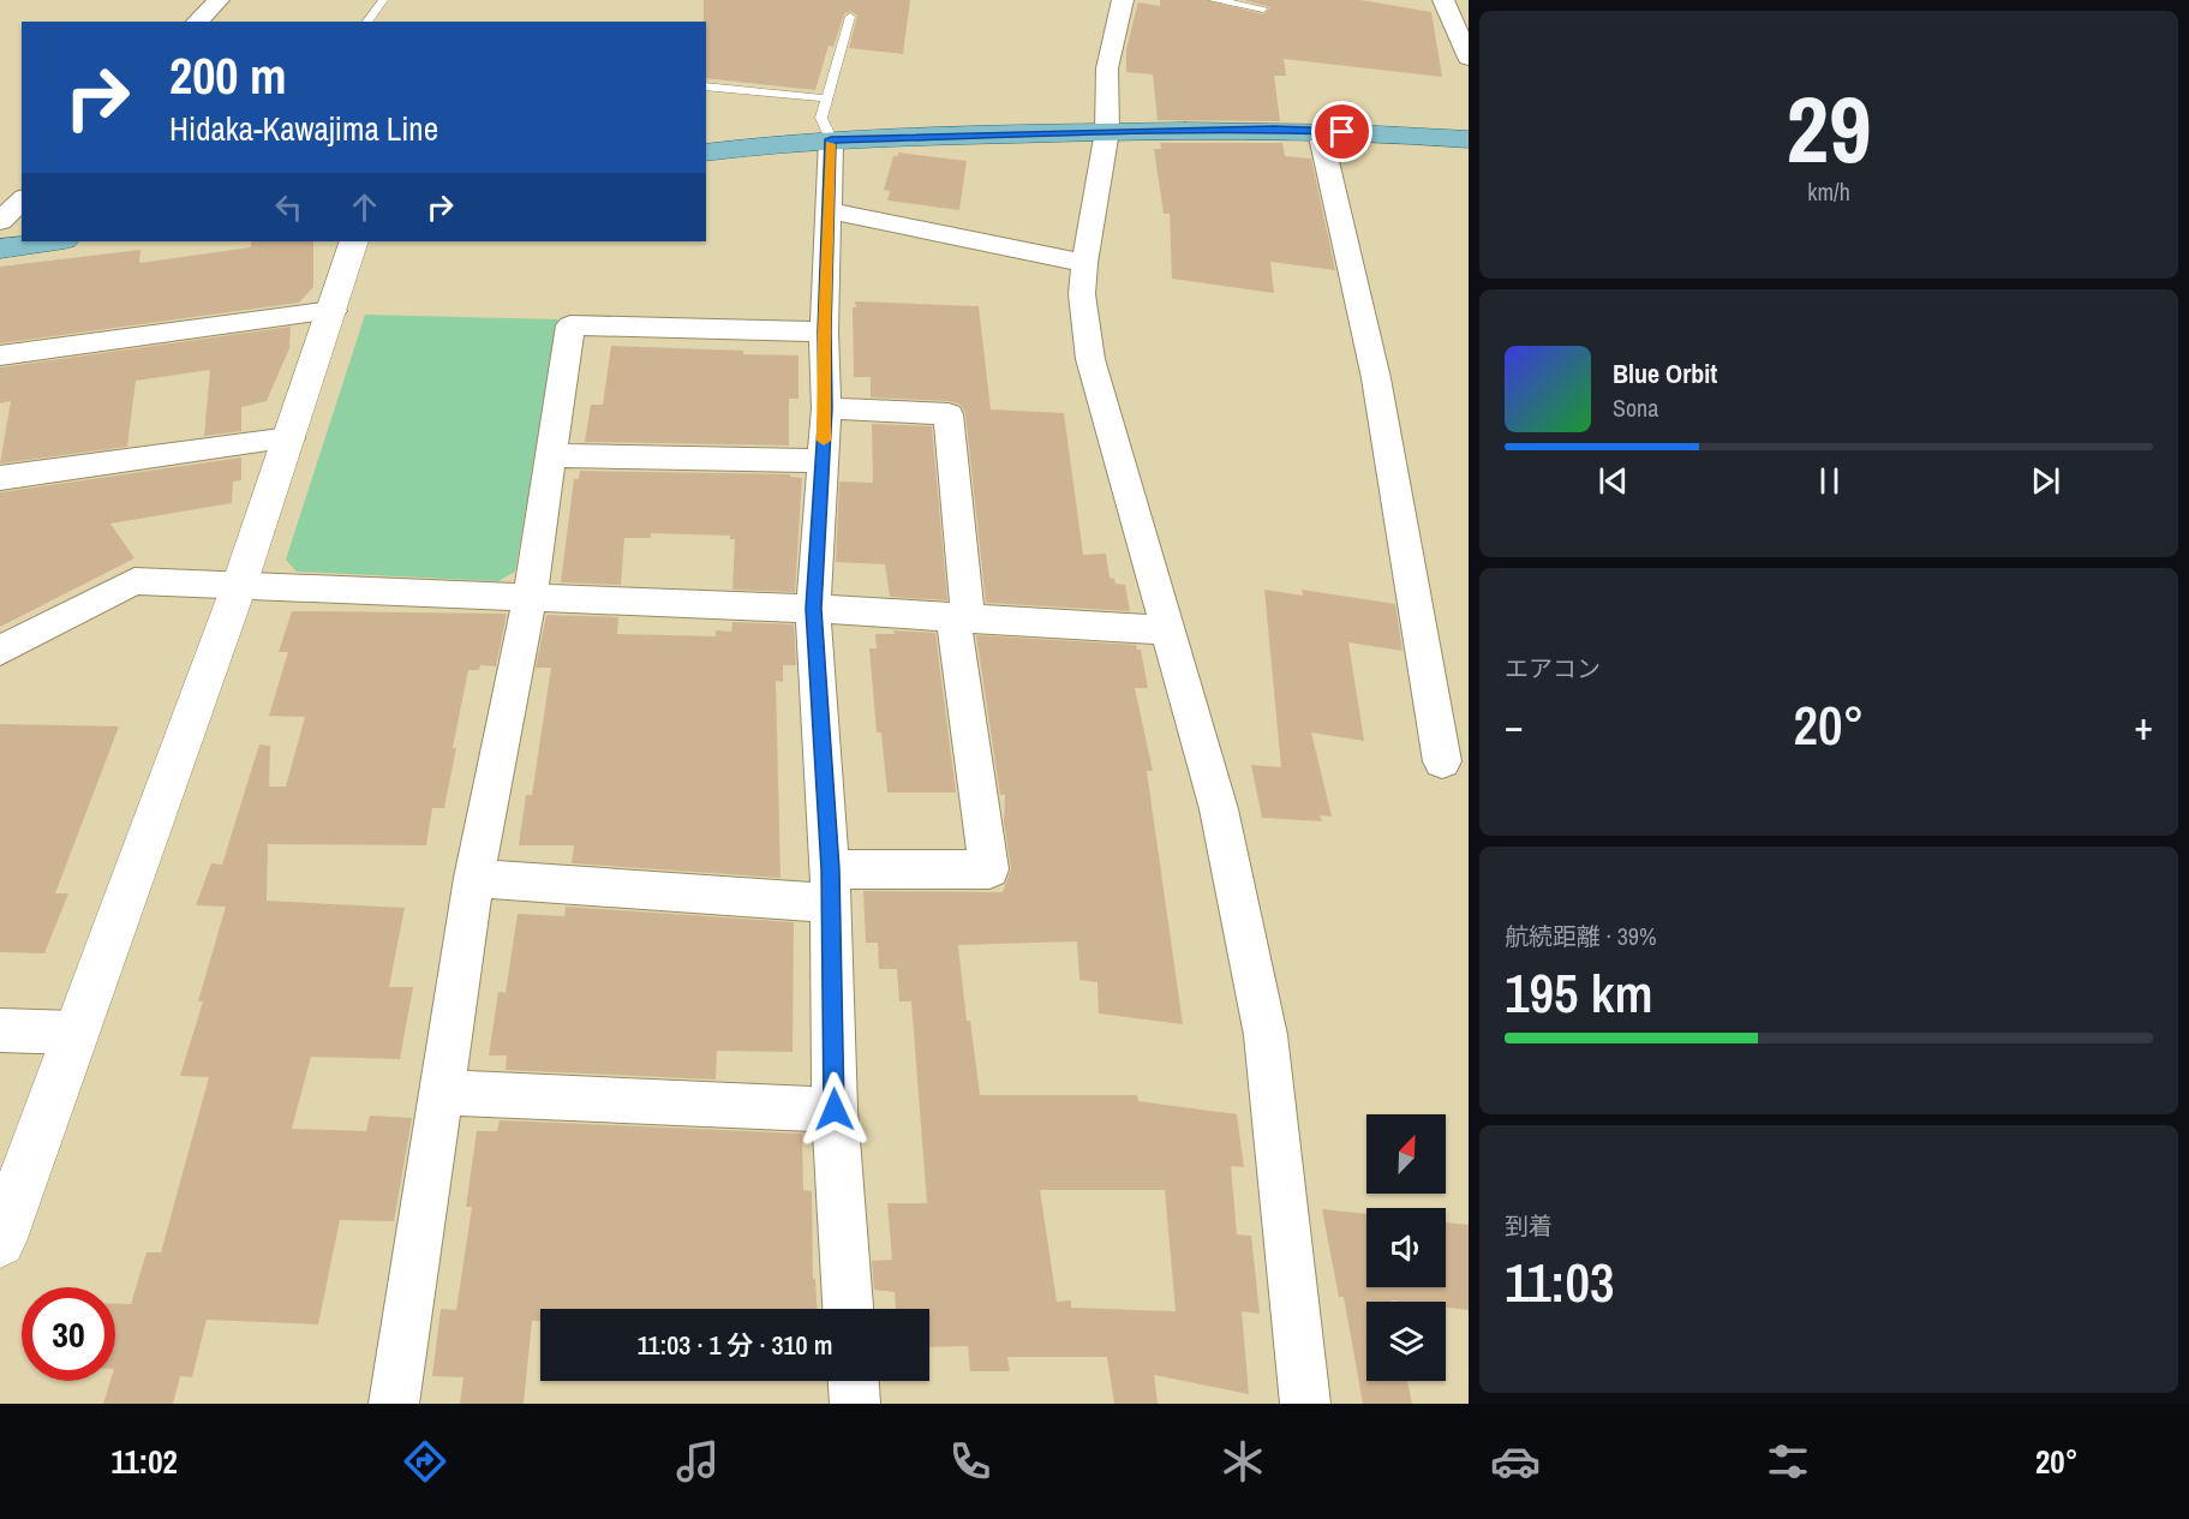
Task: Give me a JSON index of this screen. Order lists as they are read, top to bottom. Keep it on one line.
{"north":"top right","page":{"tile":[["29","km/h"],"エアコン",["航続距離 · 39%","195 km"],["到着","11:03"]],"turn":["200 m","Hidaka-Kawajima Line"],"song":["Blue Orbit","Sona"],"heat":["−","20°","+"],"limit":"30","trip":"11:03 · 1 分 · 310 m","tabs":["11:02","20°"]}}
